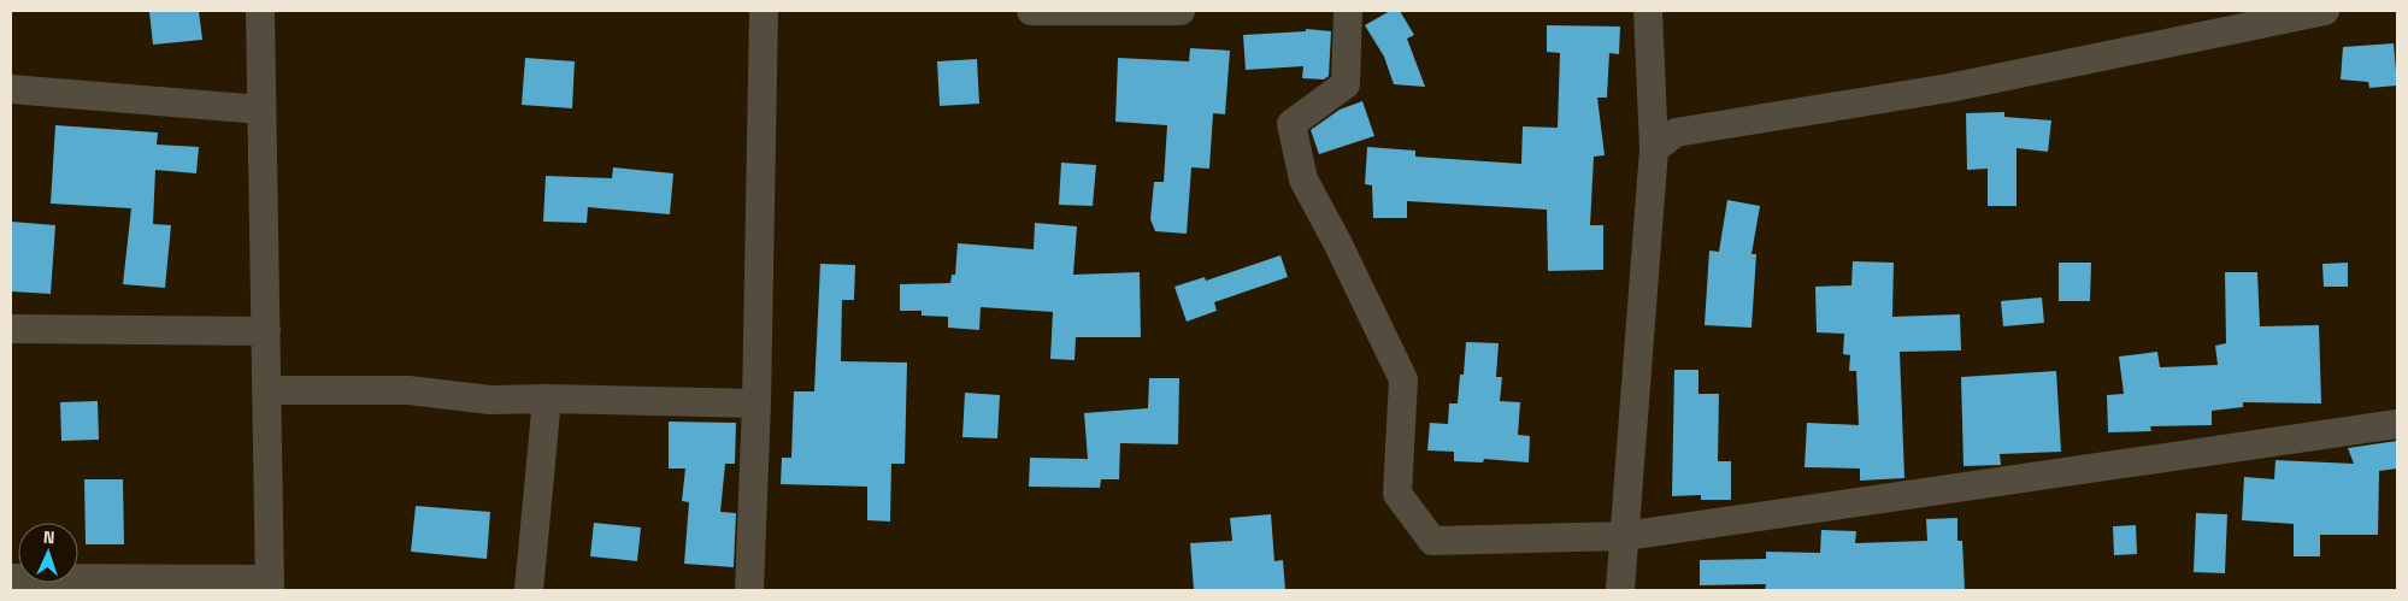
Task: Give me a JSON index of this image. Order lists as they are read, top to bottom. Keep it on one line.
{"north":"top"}
